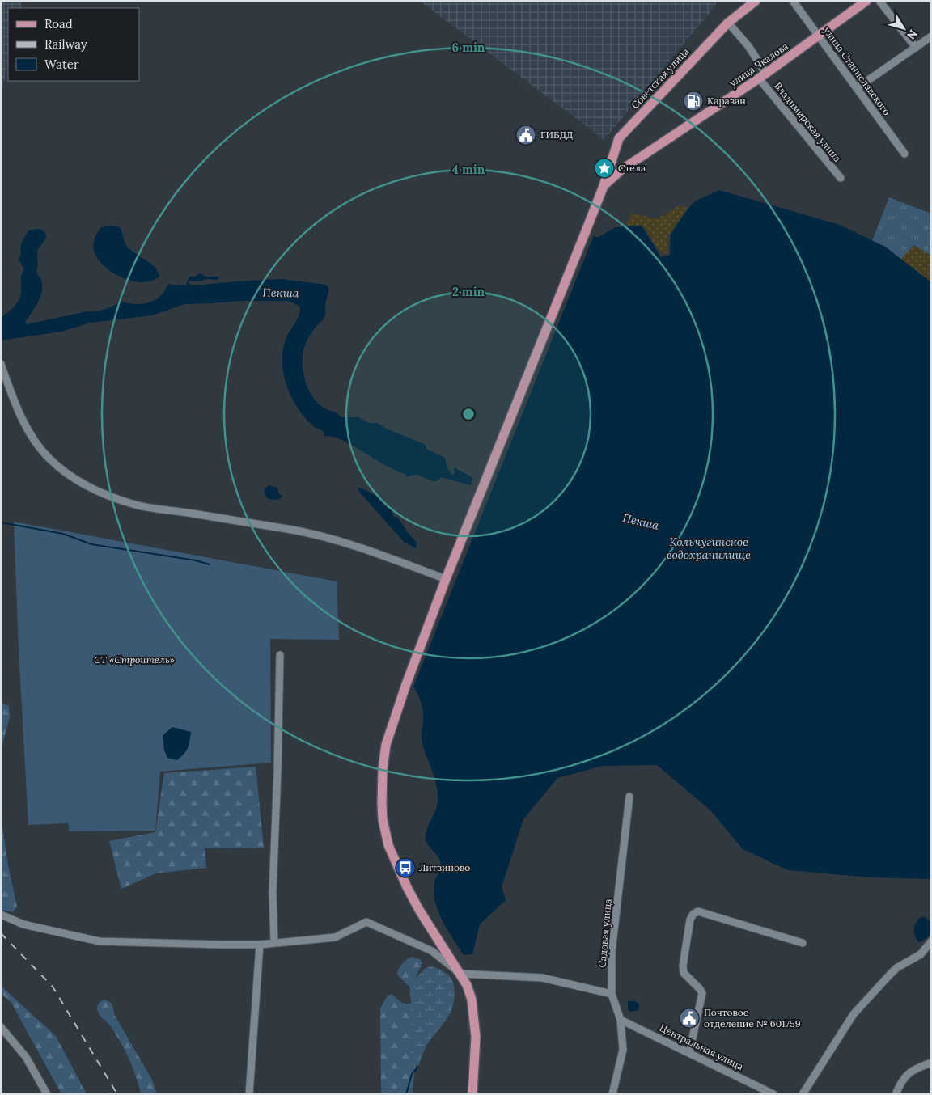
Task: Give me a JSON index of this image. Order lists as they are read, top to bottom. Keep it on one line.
{"streets":{"main road":["улица Чкалова","Советская улица"],"street":["улица Станиславского","Владимирская улица","Садовая улица","Центральная улица"]},"crossings":[["улица Чкалова","улица Станиславского"],["улица Чкалова","Советская улица"],["улица Чкалова","Владимирская улица"],["Советская улица","Владимирская улица"],["Садовая улица","Центральная улица"]],"water":["Пекша","Кольчугинское водохранилище"],"parks":["СТ «Строитель»"],"places":{"fuel station":["Караван"],"public building":["ГИБДД","Почтовое отделение № 601759"],"place":["Стела"],"bus stop":["Литвиново"]},"legend":["Road","Railway","Water"],"north":"bottom right","rings":["6 min","4 min","2 min"]}
